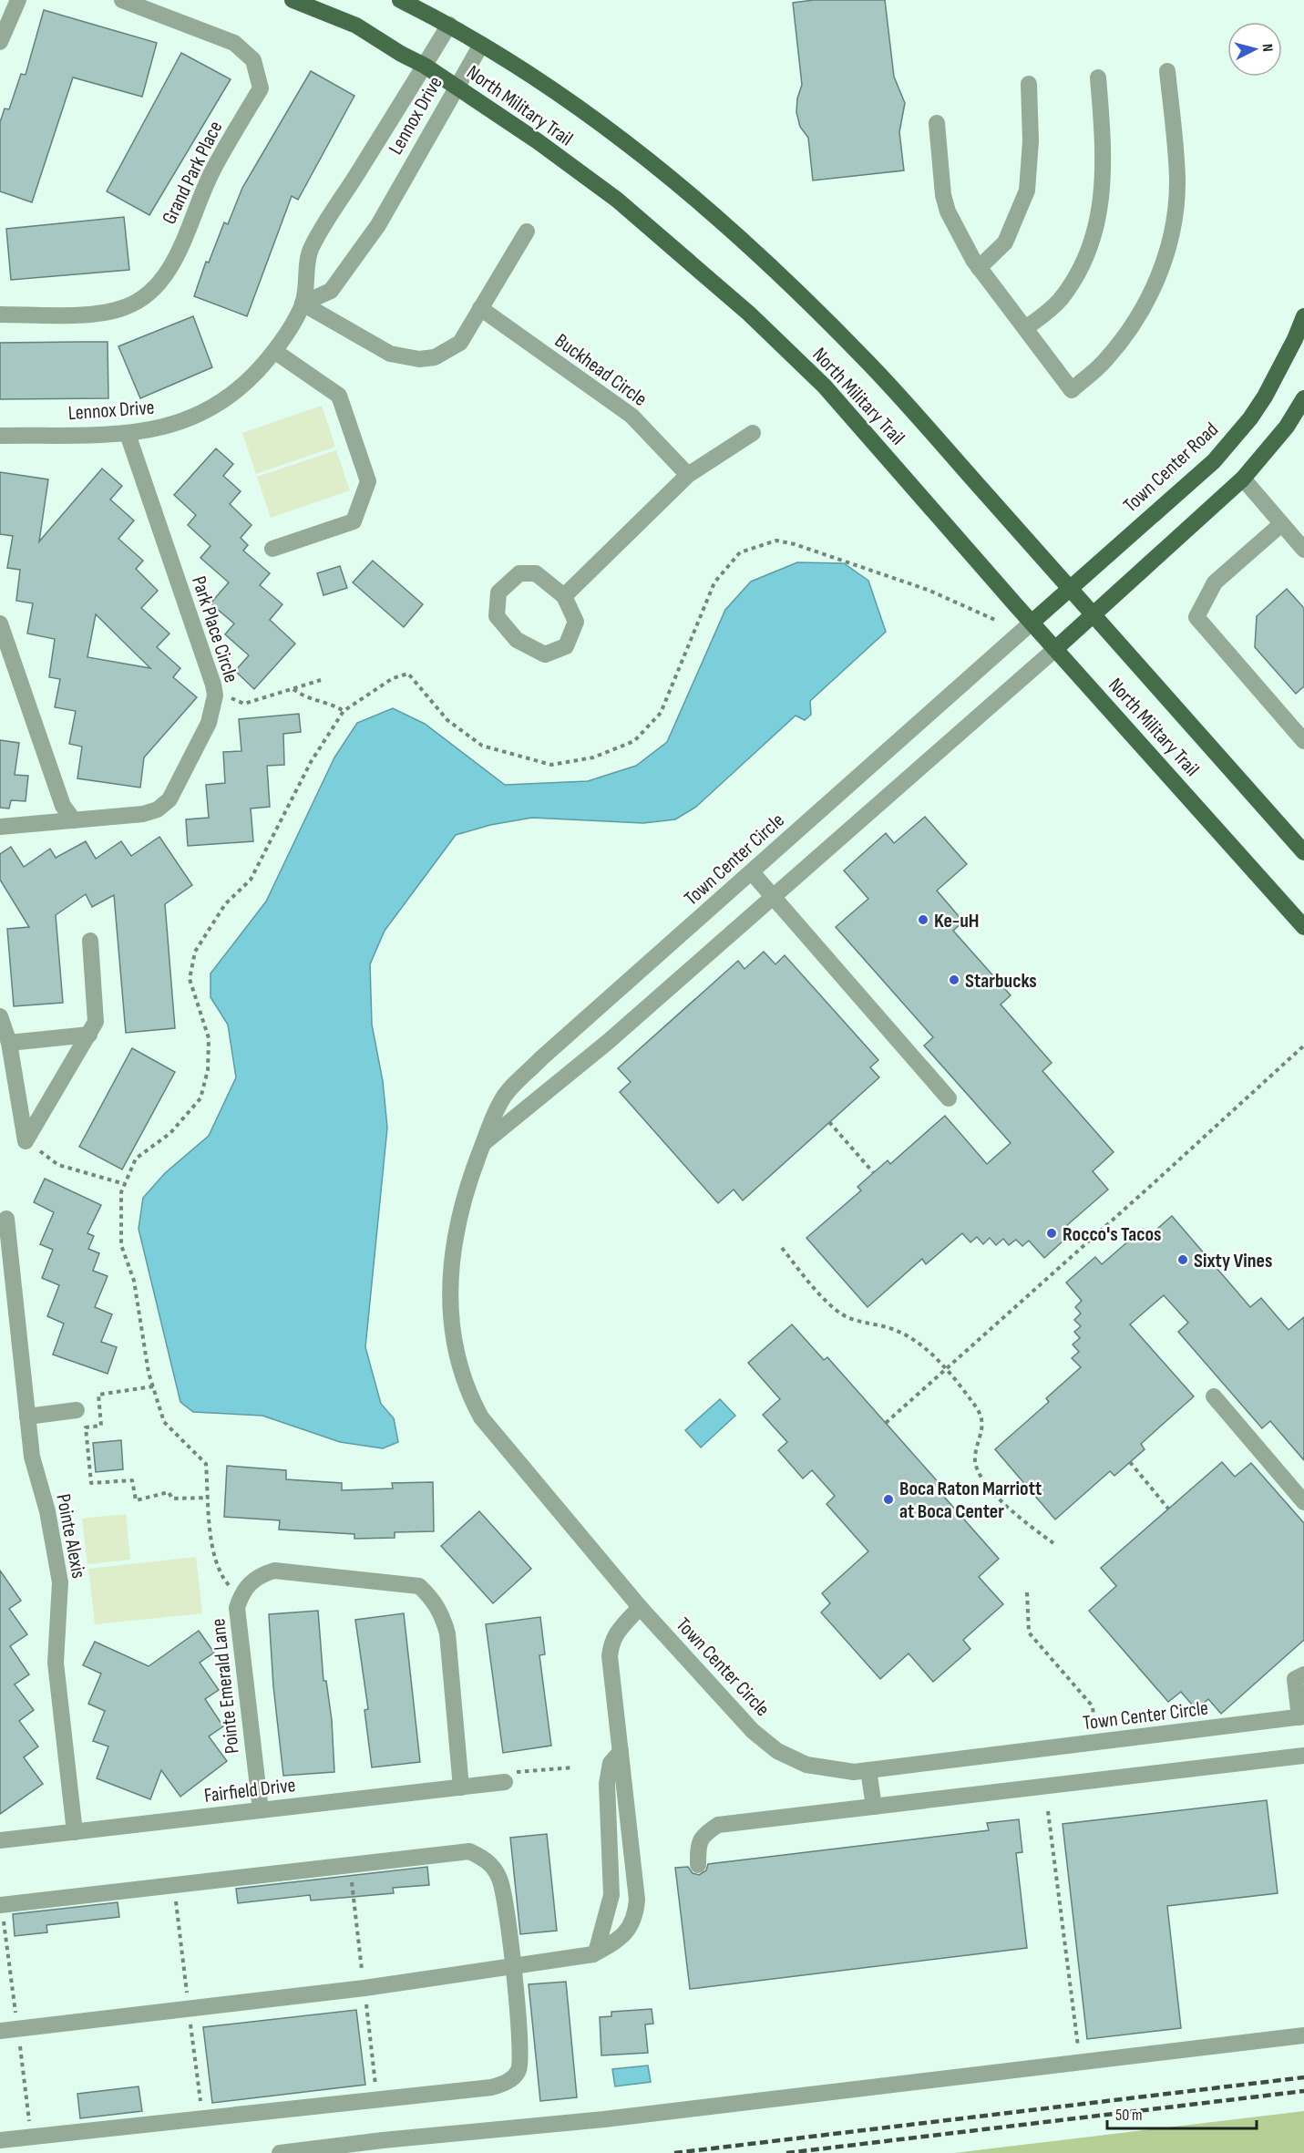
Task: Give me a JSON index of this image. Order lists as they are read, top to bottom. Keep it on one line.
{"streets":{"main road":["North Military Trail","Town Center Road"],"street":["Lennox Drive","Grand Park Place","Buckhead Circle","Park Place Circle","Town Center Circle","Pointe Alexis","Pointe Emerald Lane","Fairfield Drive"]},"crossings":[["North Military Trail","Lennox Drive"],["North Military Trail","Town Center Road"],["North Military Trail","Town Center Circle"],["Lennox Drive","Park Place Circle"],["Town Center Road","Town Center Circle"],["Pointe Alexis","Fairfield Drive"],["Pointe Emerald Lane","Fairfield Drive"]],"places":["Ke-uH","Starbucks","Rocco's Tacos","Sixty Vines","Boca Raton Marriott at Boca Center"],"scale_bar":"50 m","north":"right"}
